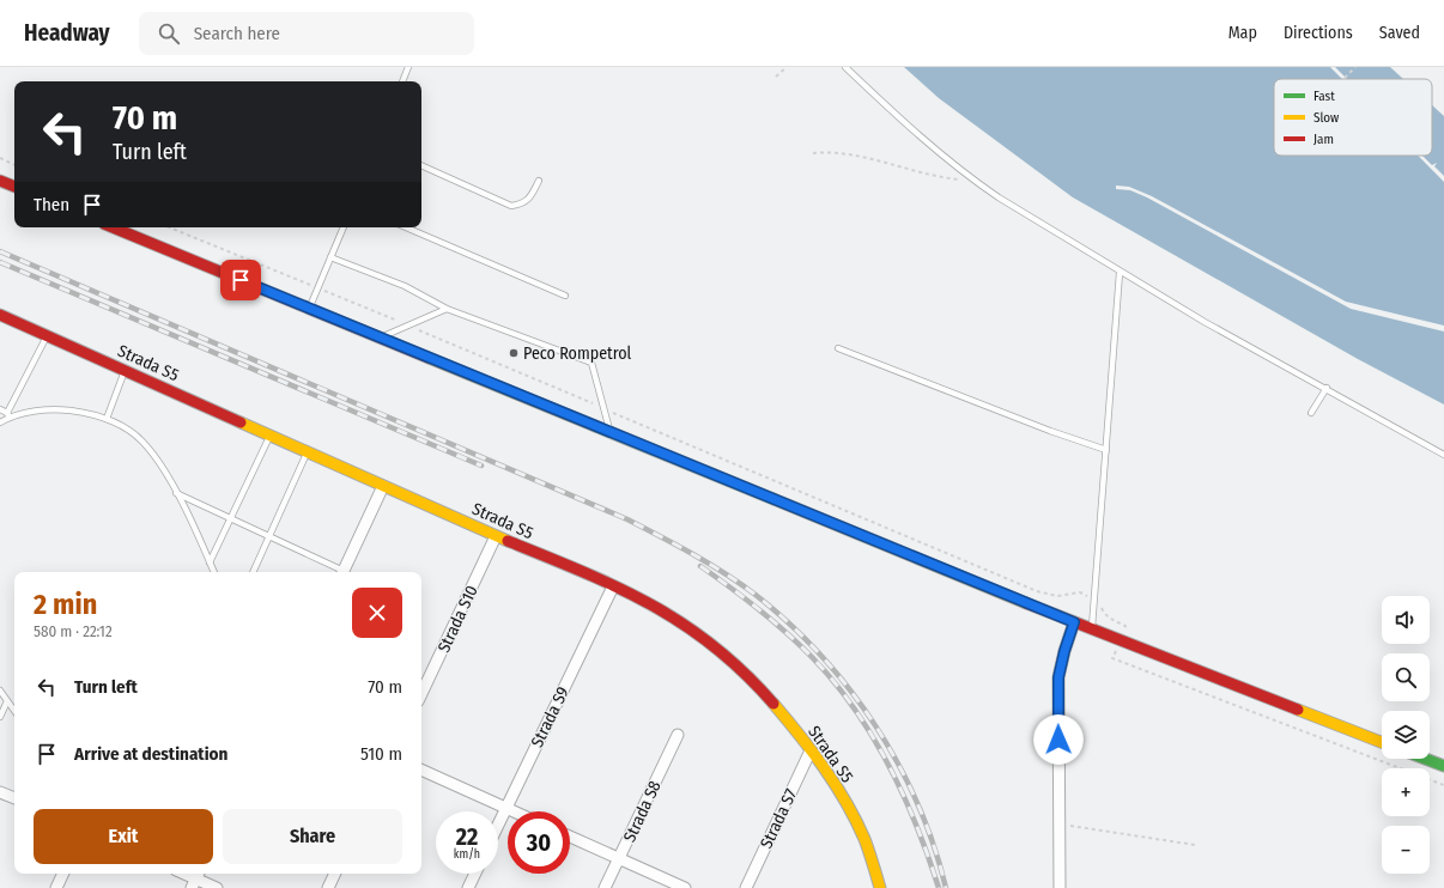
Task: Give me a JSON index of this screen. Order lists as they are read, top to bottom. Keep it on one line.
{"streets":{"main road":["Strada S5"],"street":["Strada S10","Strada S9","Strada S8","Strada S7"]},"crossings":[["Strada S5","Strada S10"],["Strada S5","Strada S9"],["Strada S5","Strada S7"]],"places":["Peco Rompetrol"],"legend":["Fast","Slow","Jam"],"page":{"header":"Headway","search":"Search here","nav":["Map","Directions","Saved"],"turn":["70 m","Turn left"],"then":"Then","heading":["2 min","580 m · 22:12"],"map_buttons":["+","−"],"list":[{"name":"Turn left","value":"70 m"},{"name":"Arrive at destination","value":"510 m"}],"buttons":["Exit","Share"],"speed":"22 km/h","limit":"30"}}
